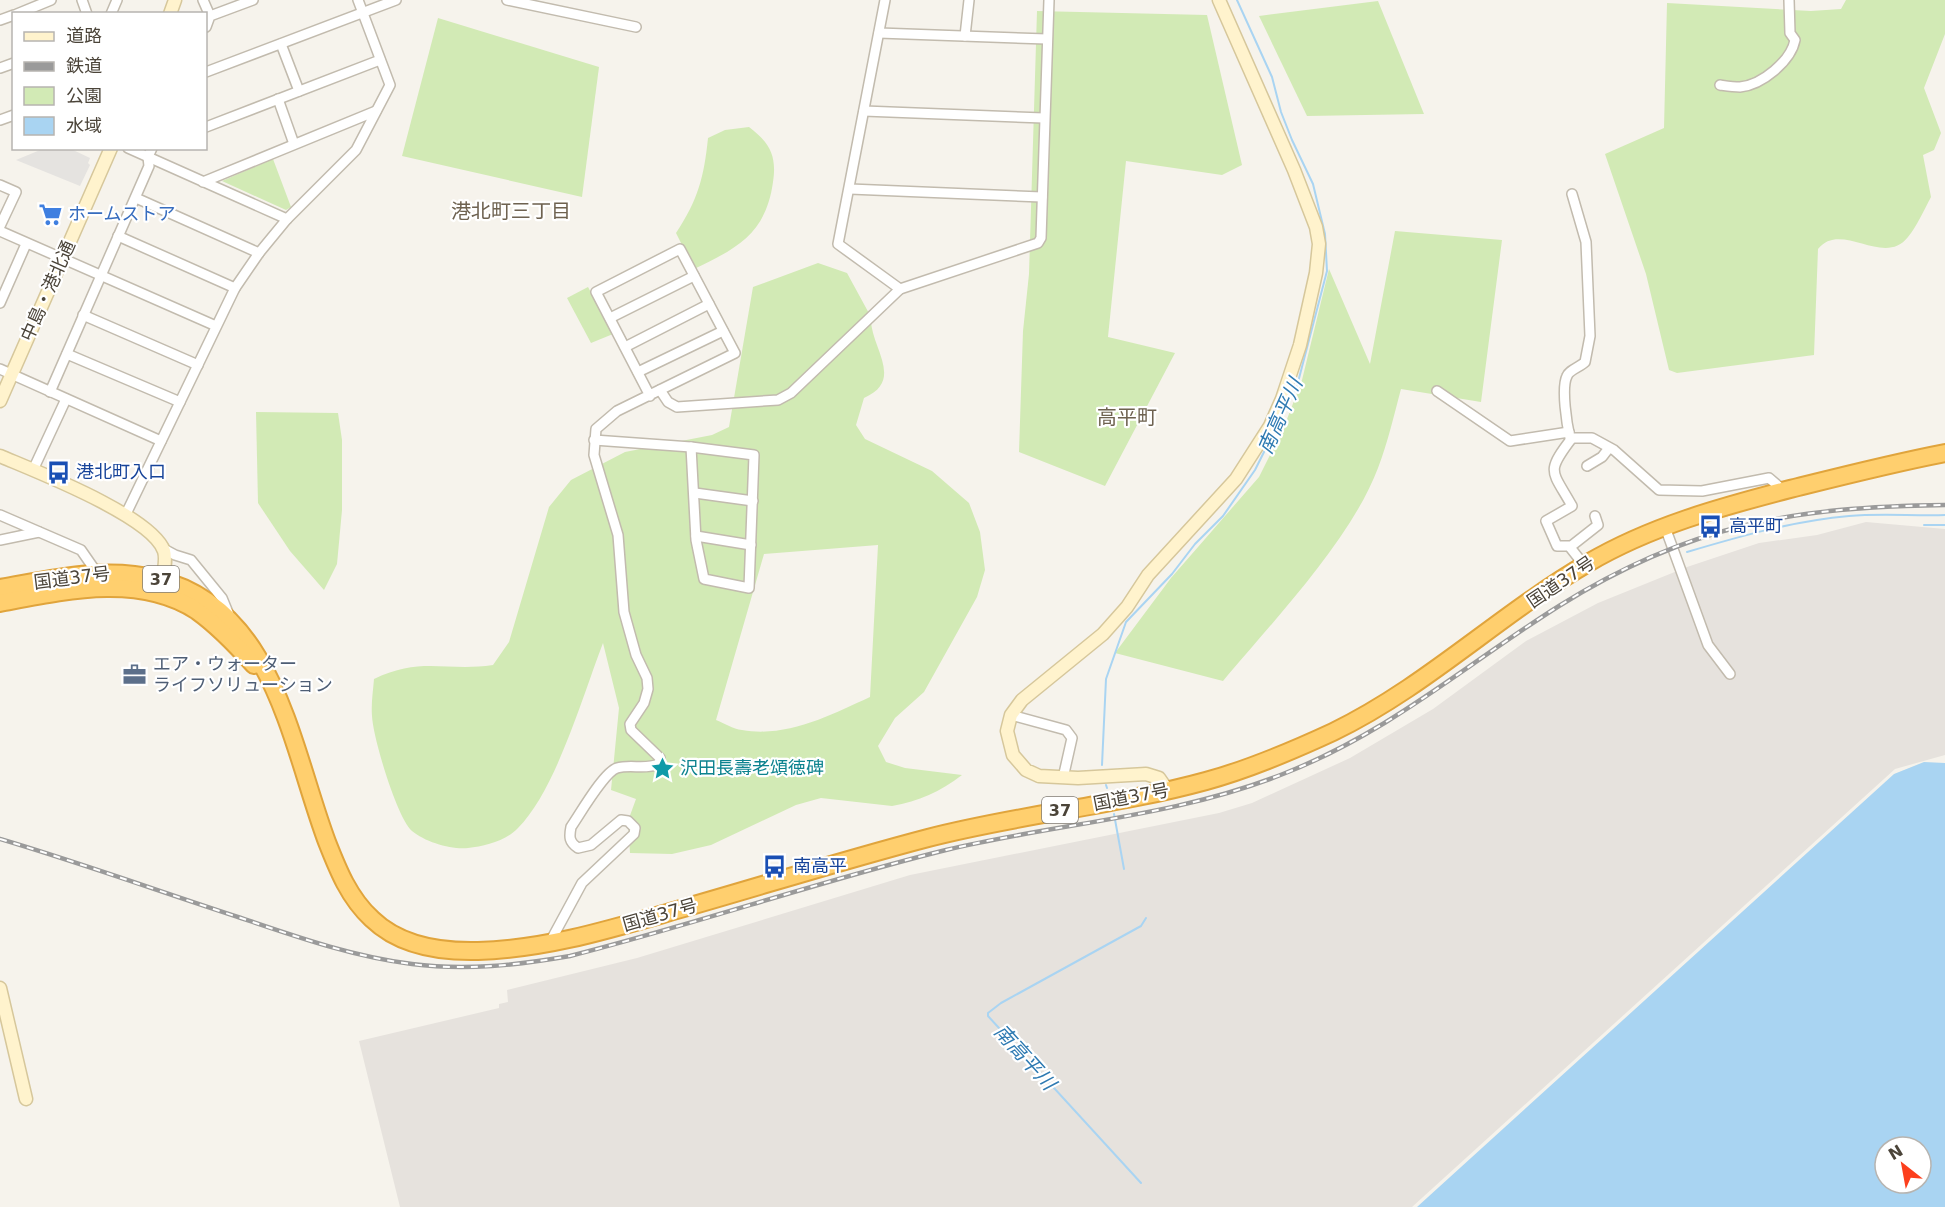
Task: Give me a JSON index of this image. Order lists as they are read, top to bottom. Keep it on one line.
{"streets":{"highway":["国道37号","37"],"street":["中島・港北通"]},"districts":["港北町三丁目","高平町"],"water":["南高平川"],"places":{"supermarket":["ホームストア"],"bus stop":["港北町入口","高平町","南高平"],"office":["エア・ウォーター ライフソリューション"],"place":["沢田長壽老頌徳碑"]},"legend":["道路","鉄道","公園","水域"],"north":"top left"}
